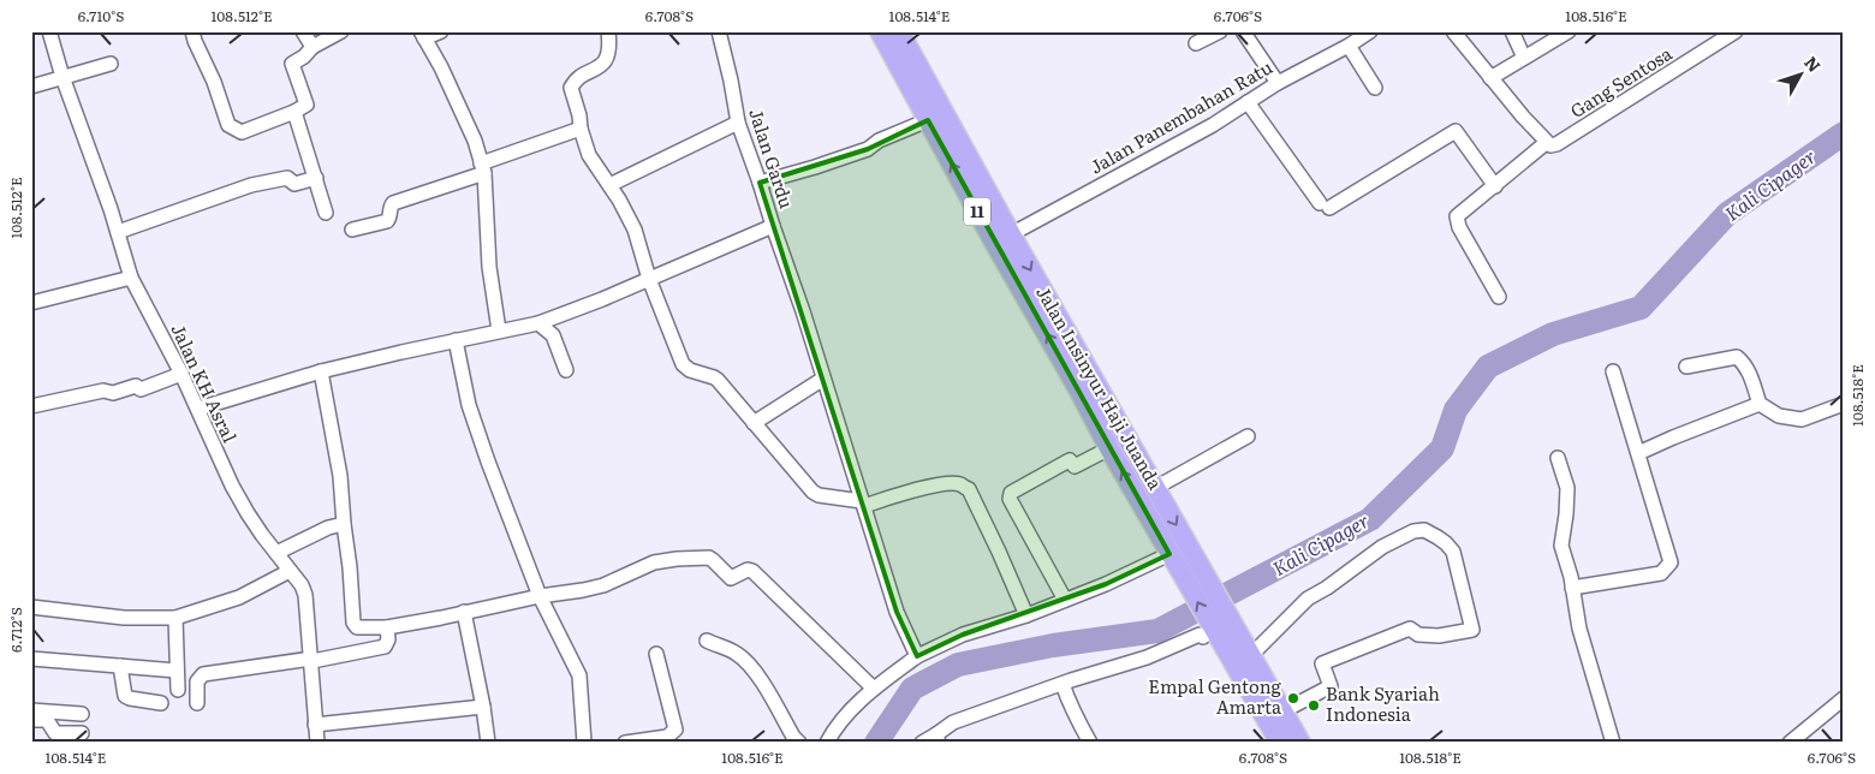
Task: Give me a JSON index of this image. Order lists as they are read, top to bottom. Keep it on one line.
{"streets":{"highway":["11","Jalan Insinyur Haji Juanda"],"street":["Gang Sentosa","Jalan Panembahan Ratu","Jalan Gardu","Jalan KH Asral"]},"crossings":[["Jalan Panembahan Ratu","Jalan Insinyur Haji Juanda"]],"water":["Kali Cipager"],"places":["Empal Gentong Amarta","Bank Syariah Indonesia"],"north":"top right","coordinates":["6.710°S","108.512°E","6.708°S","108.514°E","6.706°S","108.516°E","108.518°E","6.712°S"]}
